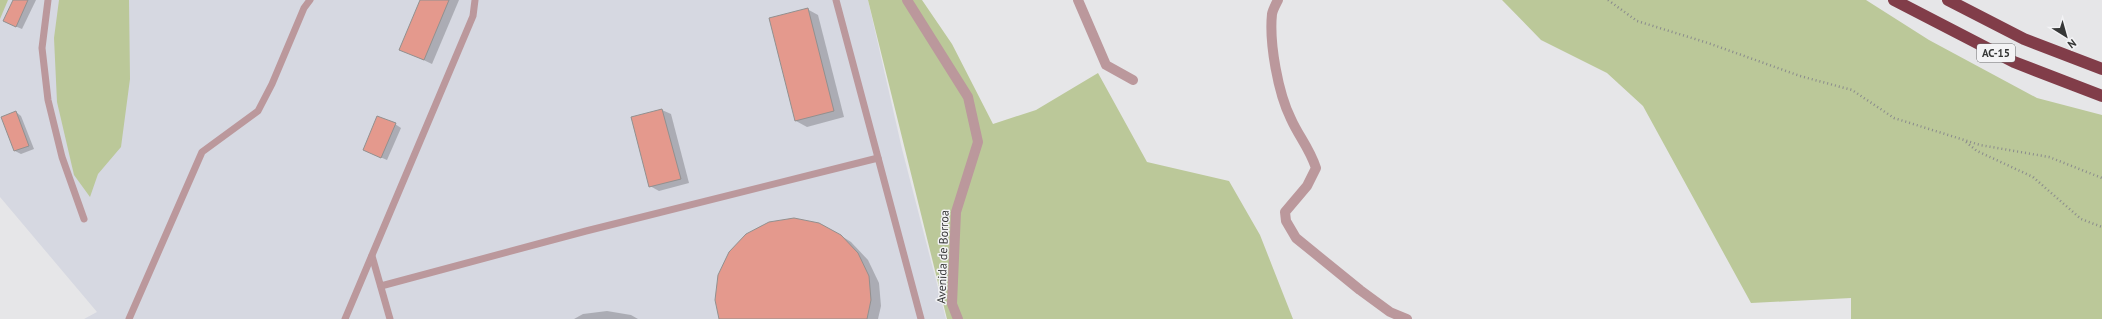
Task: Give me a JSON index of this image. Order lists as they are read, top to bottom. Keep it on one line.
{"streets":{"highway":["AC-15"],"street":["Avenida de Borroa"]},"north":"bottom right"}
